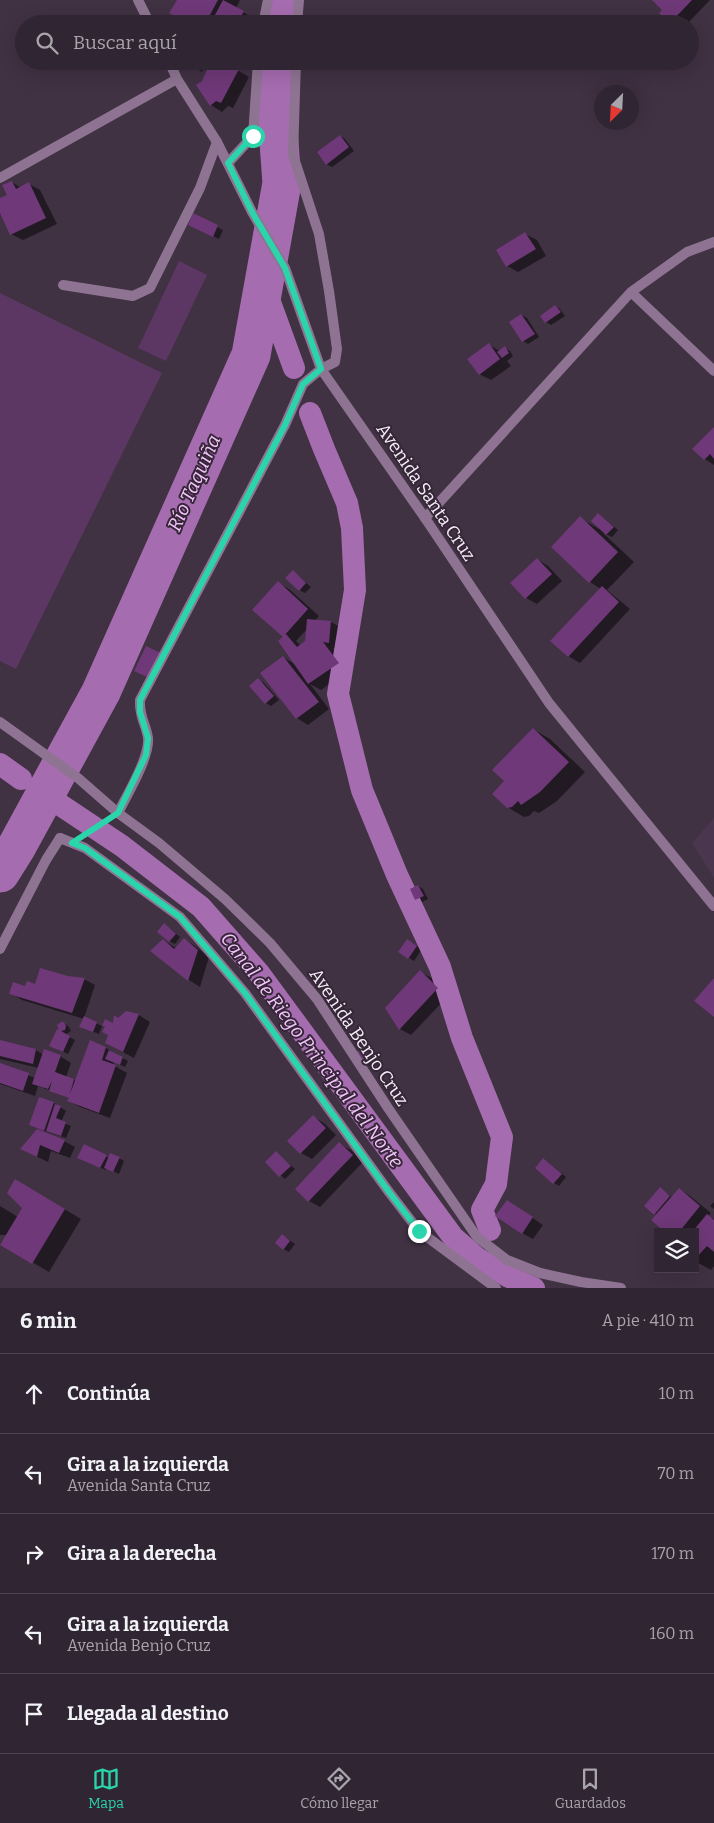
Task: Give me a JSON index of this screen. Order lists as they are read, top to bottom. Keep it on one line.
{"streets":{"street":["Avenida Santa Cruz","Avenida Benjo Cruz"]},"water":["Río Taquiña","Canal de Riego Principal del Norte"],"north":"bottom left","page":{"search":"Buscar aquí","heading":["6 min","A pie · 410 m"],"list":[["Continúa","10 m"],["Gira a la izquierda","Avenida Santa Cruz","70 m"],["Gira a la derecha","170 m"],["Gira a la izquierda","Avenida Benjo Cruz","160 m"],"Llegada al destino"],"nav":["Mapa","Cómo llegar","Guardados"]}}
